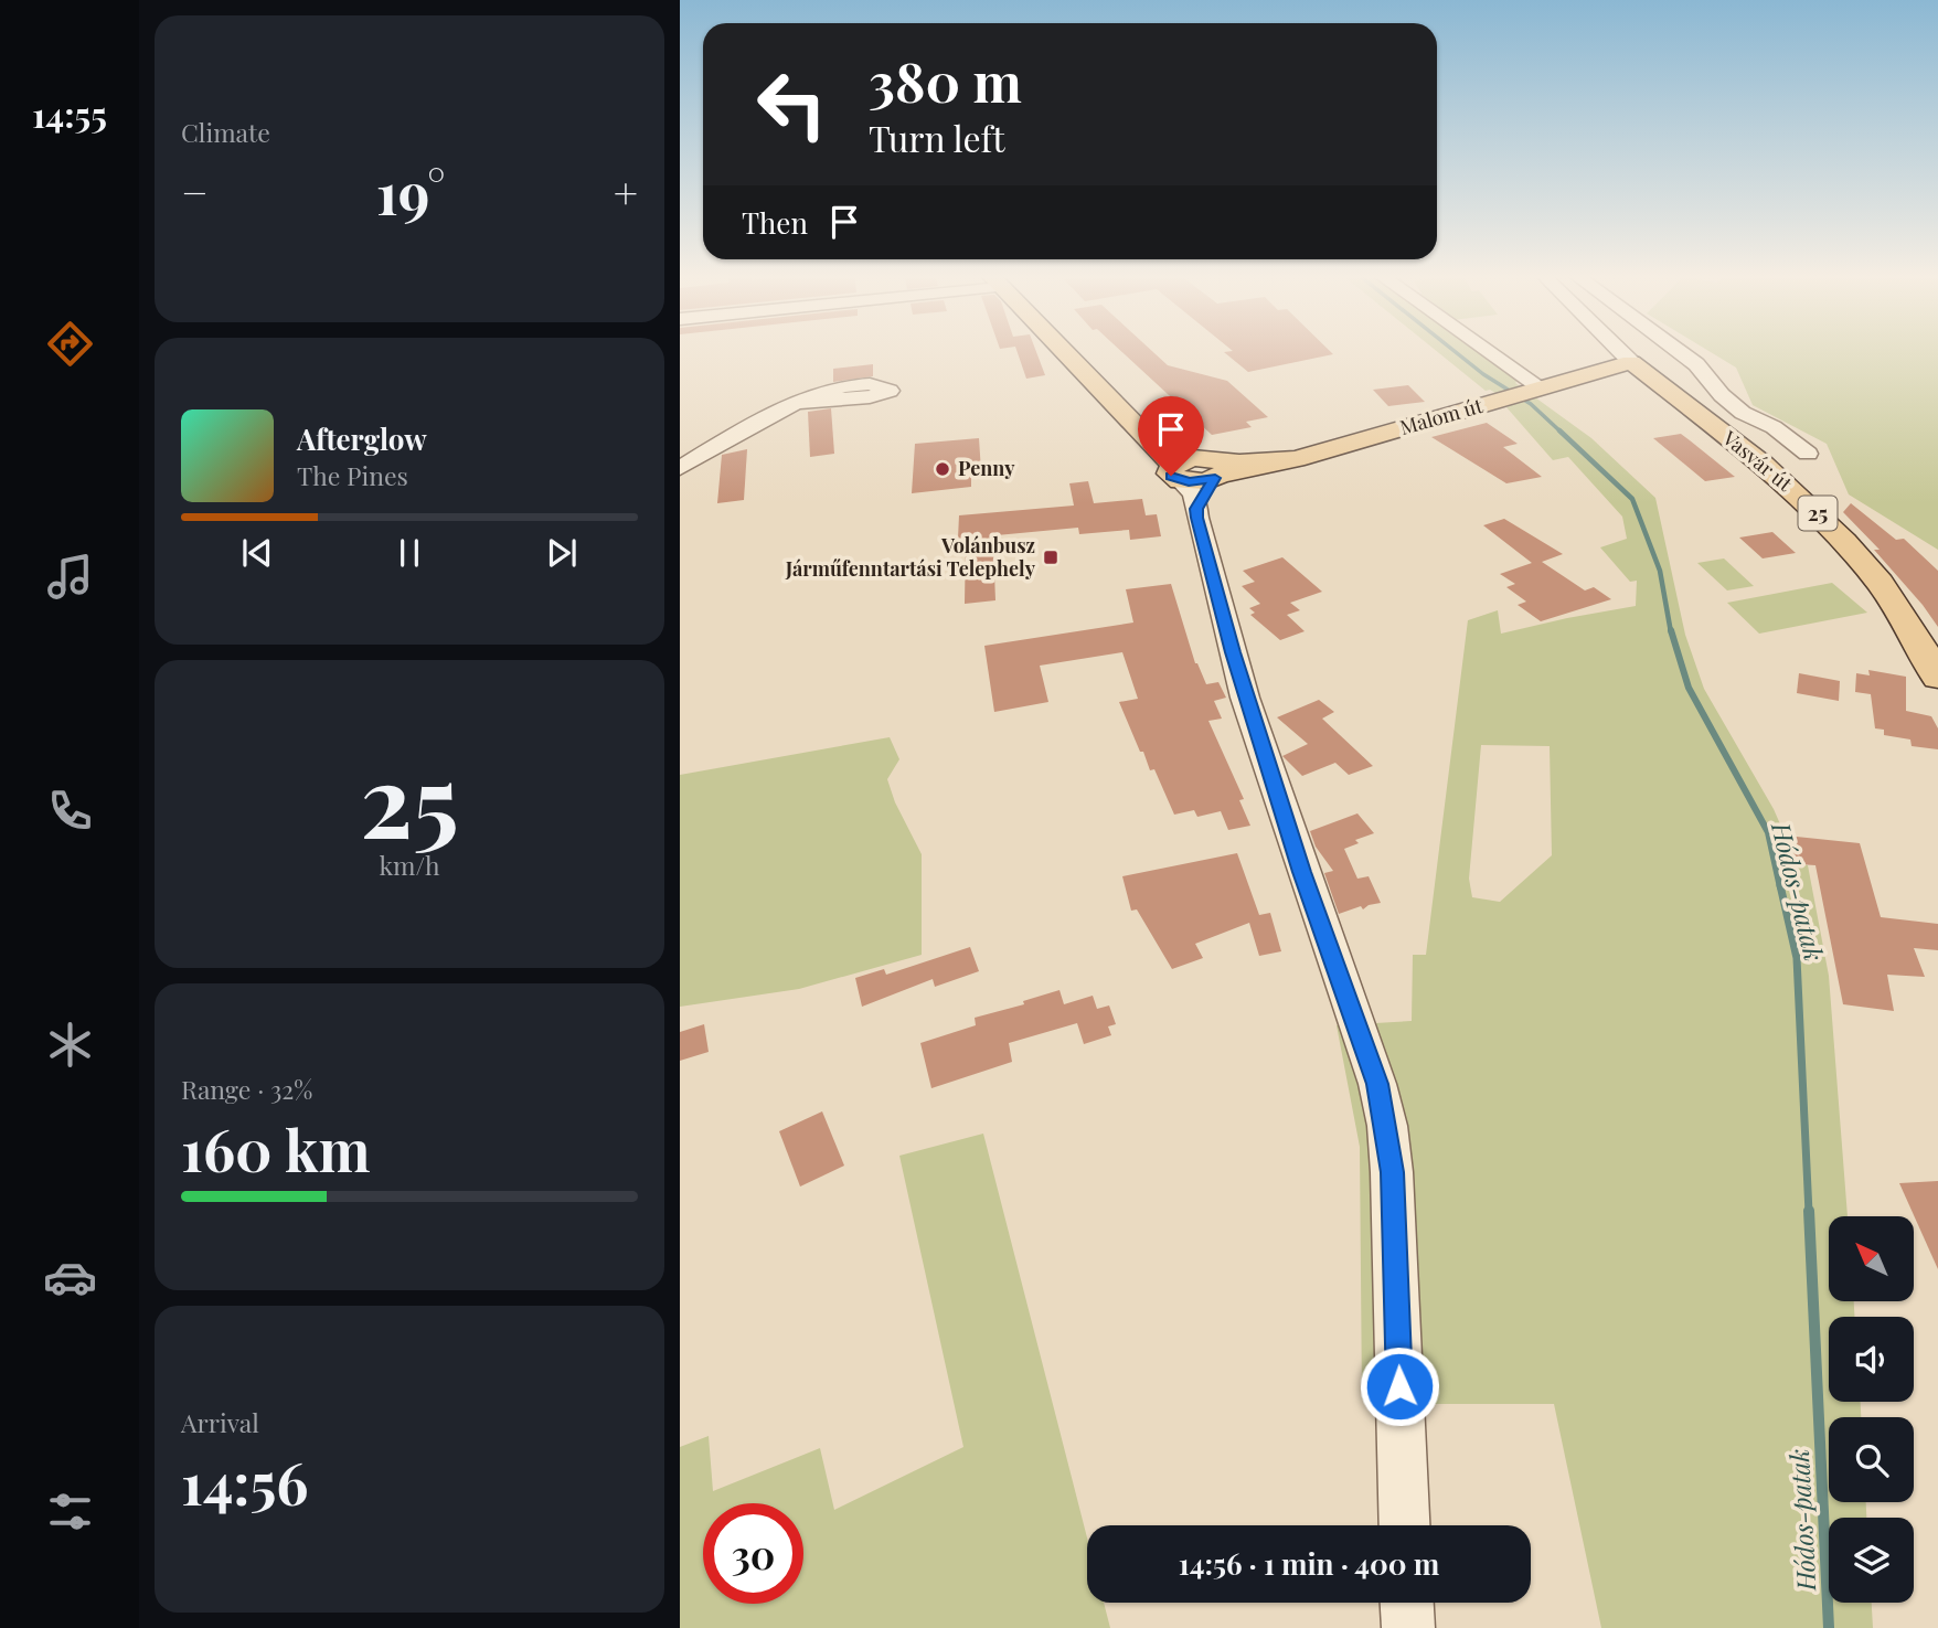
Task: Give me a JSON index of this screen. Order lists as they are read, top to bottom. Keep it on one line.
{"streets":{"main road":["Malom út","Vasvár út","25"]},"crossings":[["Malom út","Vasvár út"],["Malom út","25"],["Vasvár út","25"]],"water":["Hódos-patak"],"places":{"other":["Penny"],"transit":["Volánbusz Járműfenntartási Telephely"]},"north":"top left","page":{"tabs":"14:55","tile":["Climate",["25","km/h"],["Range · 32%","160 km"],["Arrival","14:56"]],"turn":["380 m","Turn left"],"heat":["−","19°","+"],"then":"Then","song":["Afterglow","The Pines"],"limit":"30","trip":"14:56 · 1 min · 400 m"}}
